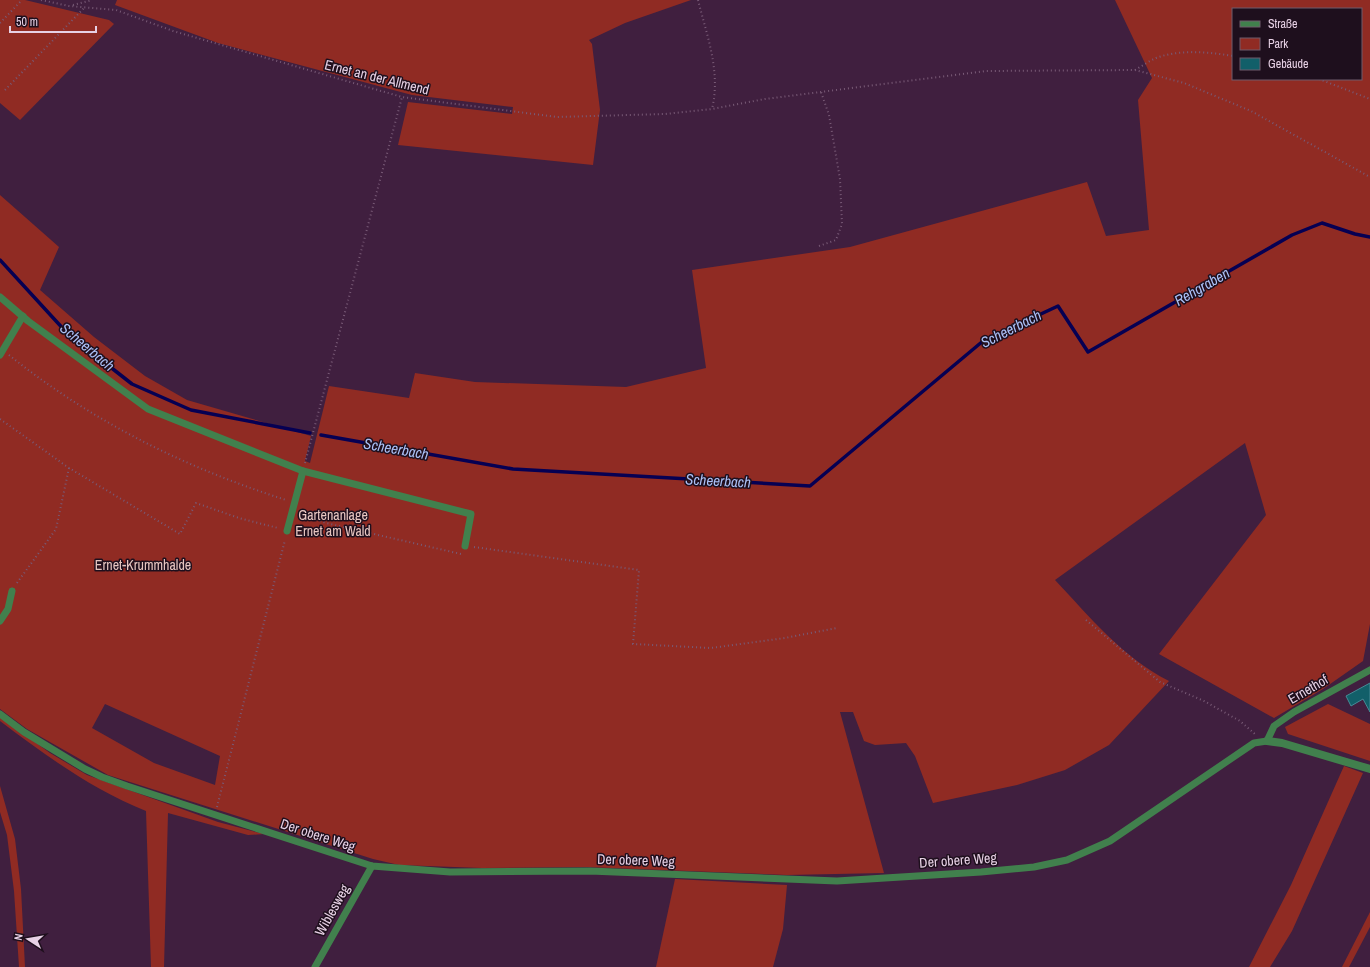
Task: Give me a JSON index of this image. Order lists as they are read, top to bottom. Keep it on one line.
{"streets":{"lane":["Ernethof","Der obere Weg","Wiblesweg"],"path":["Ernet an der Allmend"]},"crossings":[["Ernethof","Der obere Weg"],["Der obere Weg","Wiblesweg"]],"water":["Rehgraben","Scheerbach"],"parks":["Gartenanlage Ernet am Wald","Ernet-Krummhalde"],"legend":["Straße","Park","Gebäude"],"scale_bar":"50 m","north":"left"}
